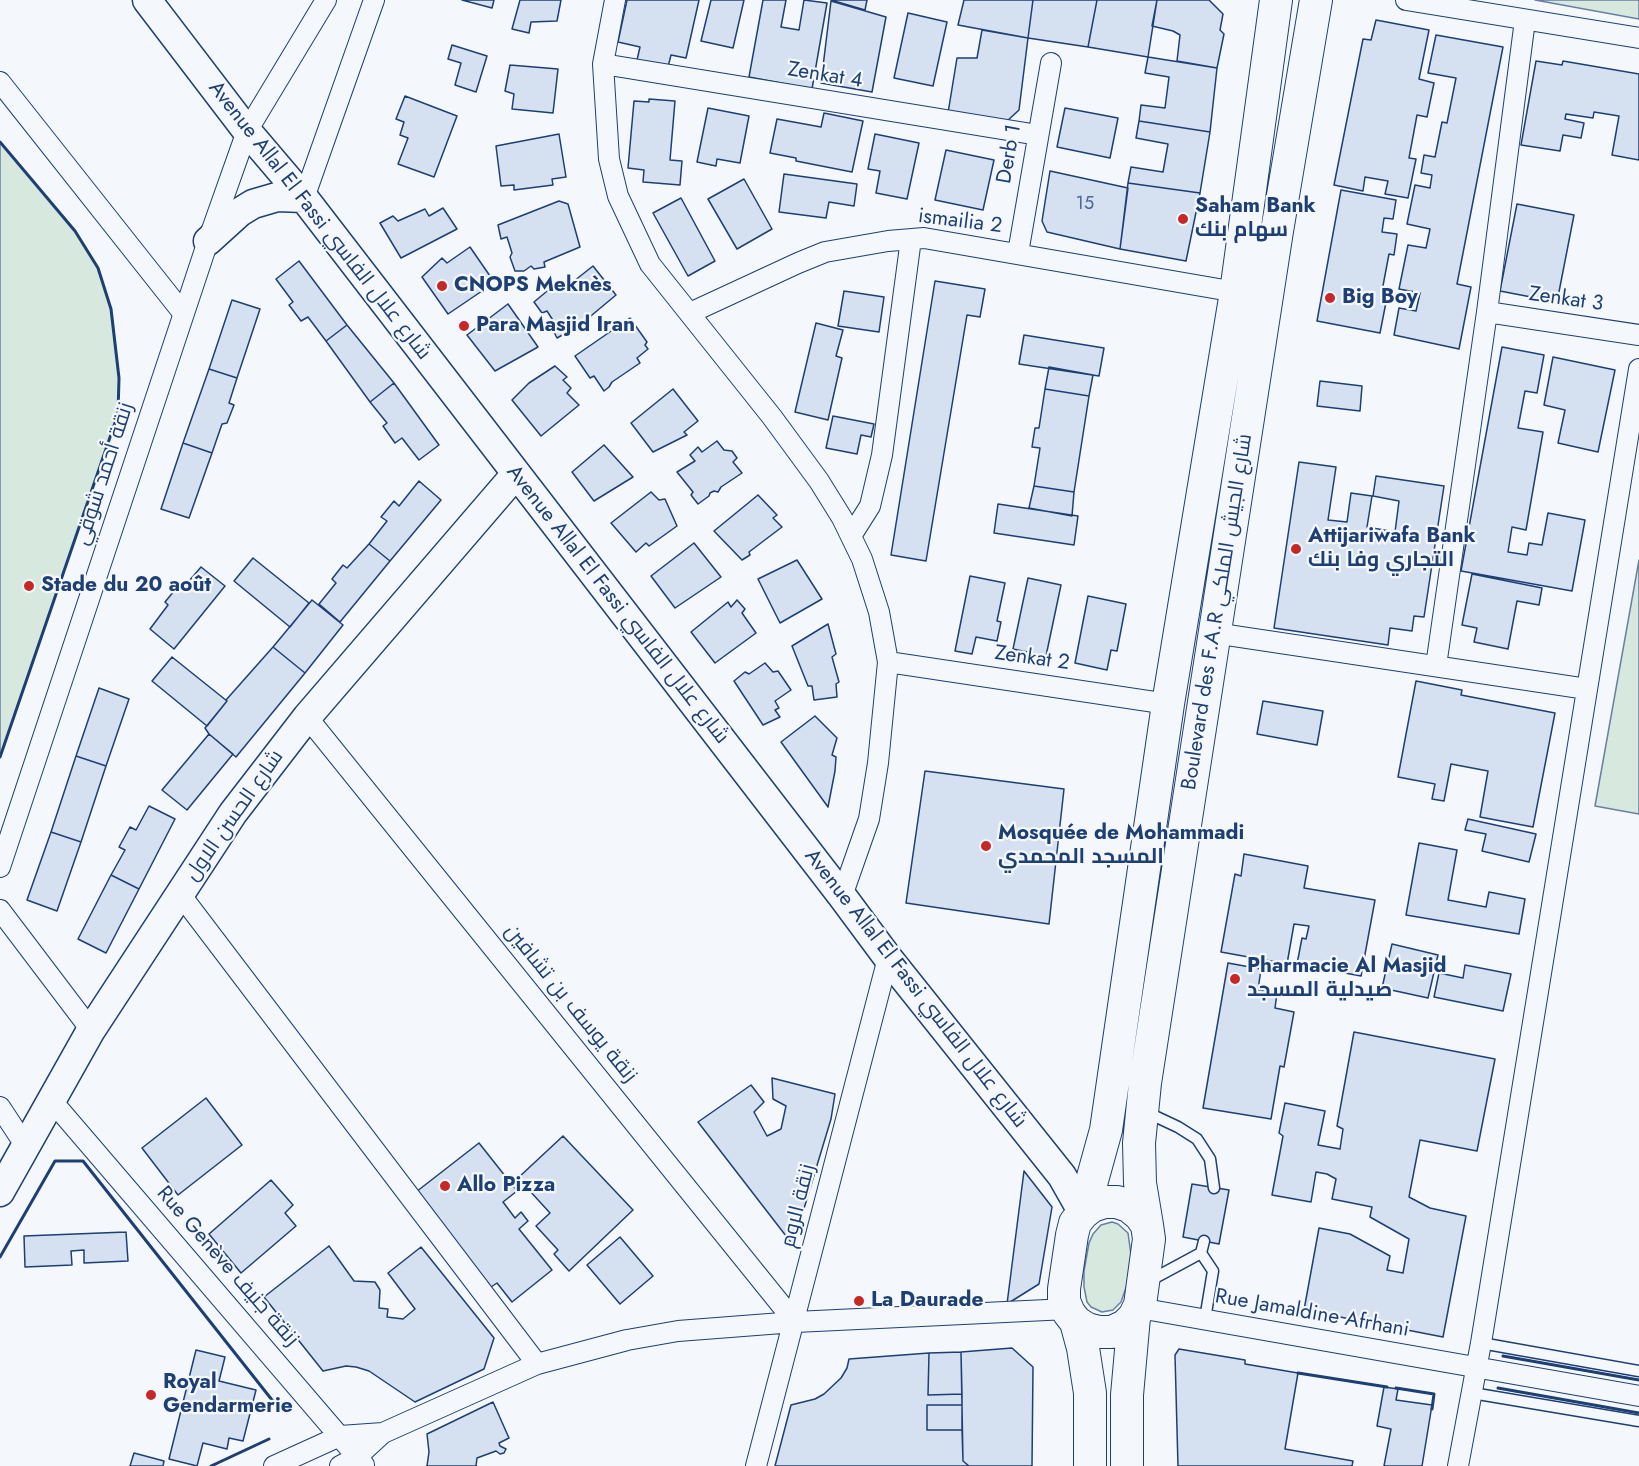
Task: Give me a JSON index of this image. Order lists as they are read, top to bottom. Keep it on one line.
{"streets":{"main road":["Boulevard des F.A.R شارع الجيش الملكي"],"street":["Zenkat 4","Derb 1","Avenue Allal El Fassi شارع علال الفاسي","ismailia 2","Zenkat 3","زنقة أحمد شوقي","Zenkat 2","شارع الحسن الاول","زنقة يوسف بن تشافين","زنقة الروم","Rue Genève زنقة جنيف","Rue Jamaldine Afrhani"]},"crossings":[["Zenkat 4","Derb 1"],["Derb 1","ismailia 2"],["Avenue Allal El Fassi شارع علال الفاسي","زنقة أحمد شوقي"],["Avenue Allal El Fassi شارع علال الفاسي","Boulevard des F.A.R شارع الجيش الملكي"],["Avenue Allal El Fassi شارع علال الفاسي","شارع الحسن الاول"],["Avenue Allal El Fassi شارع علال الفاسي","زنقة الروم"],["Avenue Allal El Fassi شارع علال الفاسي","Rue Jamaldine Afrhani"],["ismailia 2","Boulevard des F.A.R شارع الجيش الملكي"],["Boulevard des F.A.R شارع الجيش الملكي","Zenkat 2"],["Boulevard des F.A.R شارع الجيش الملكي","Rue Jamaldine Afrhani"],["شارع الحسن الاول","زنقة يوسف بن تشافين"],["شارع الحسن الاول","Rue Genève زنقة جنيف"],["زنقة يوسف بن تشافين","زنقة الروم"]],"places":["Saham Bank سهام بنك","CNOPS Meknès","Big Boy","Para Masjid Iran","Attijariwafa Bank التجاري وفا بنك","Stade du 20 août","Mosquée de Mohammadi المسجد المحمدي","Pharmacie Al Masjid صيدلية المسجد","Allo Pizza","La Daurade","Royal Gendarmerie"],"house_numbers":["15"]}
